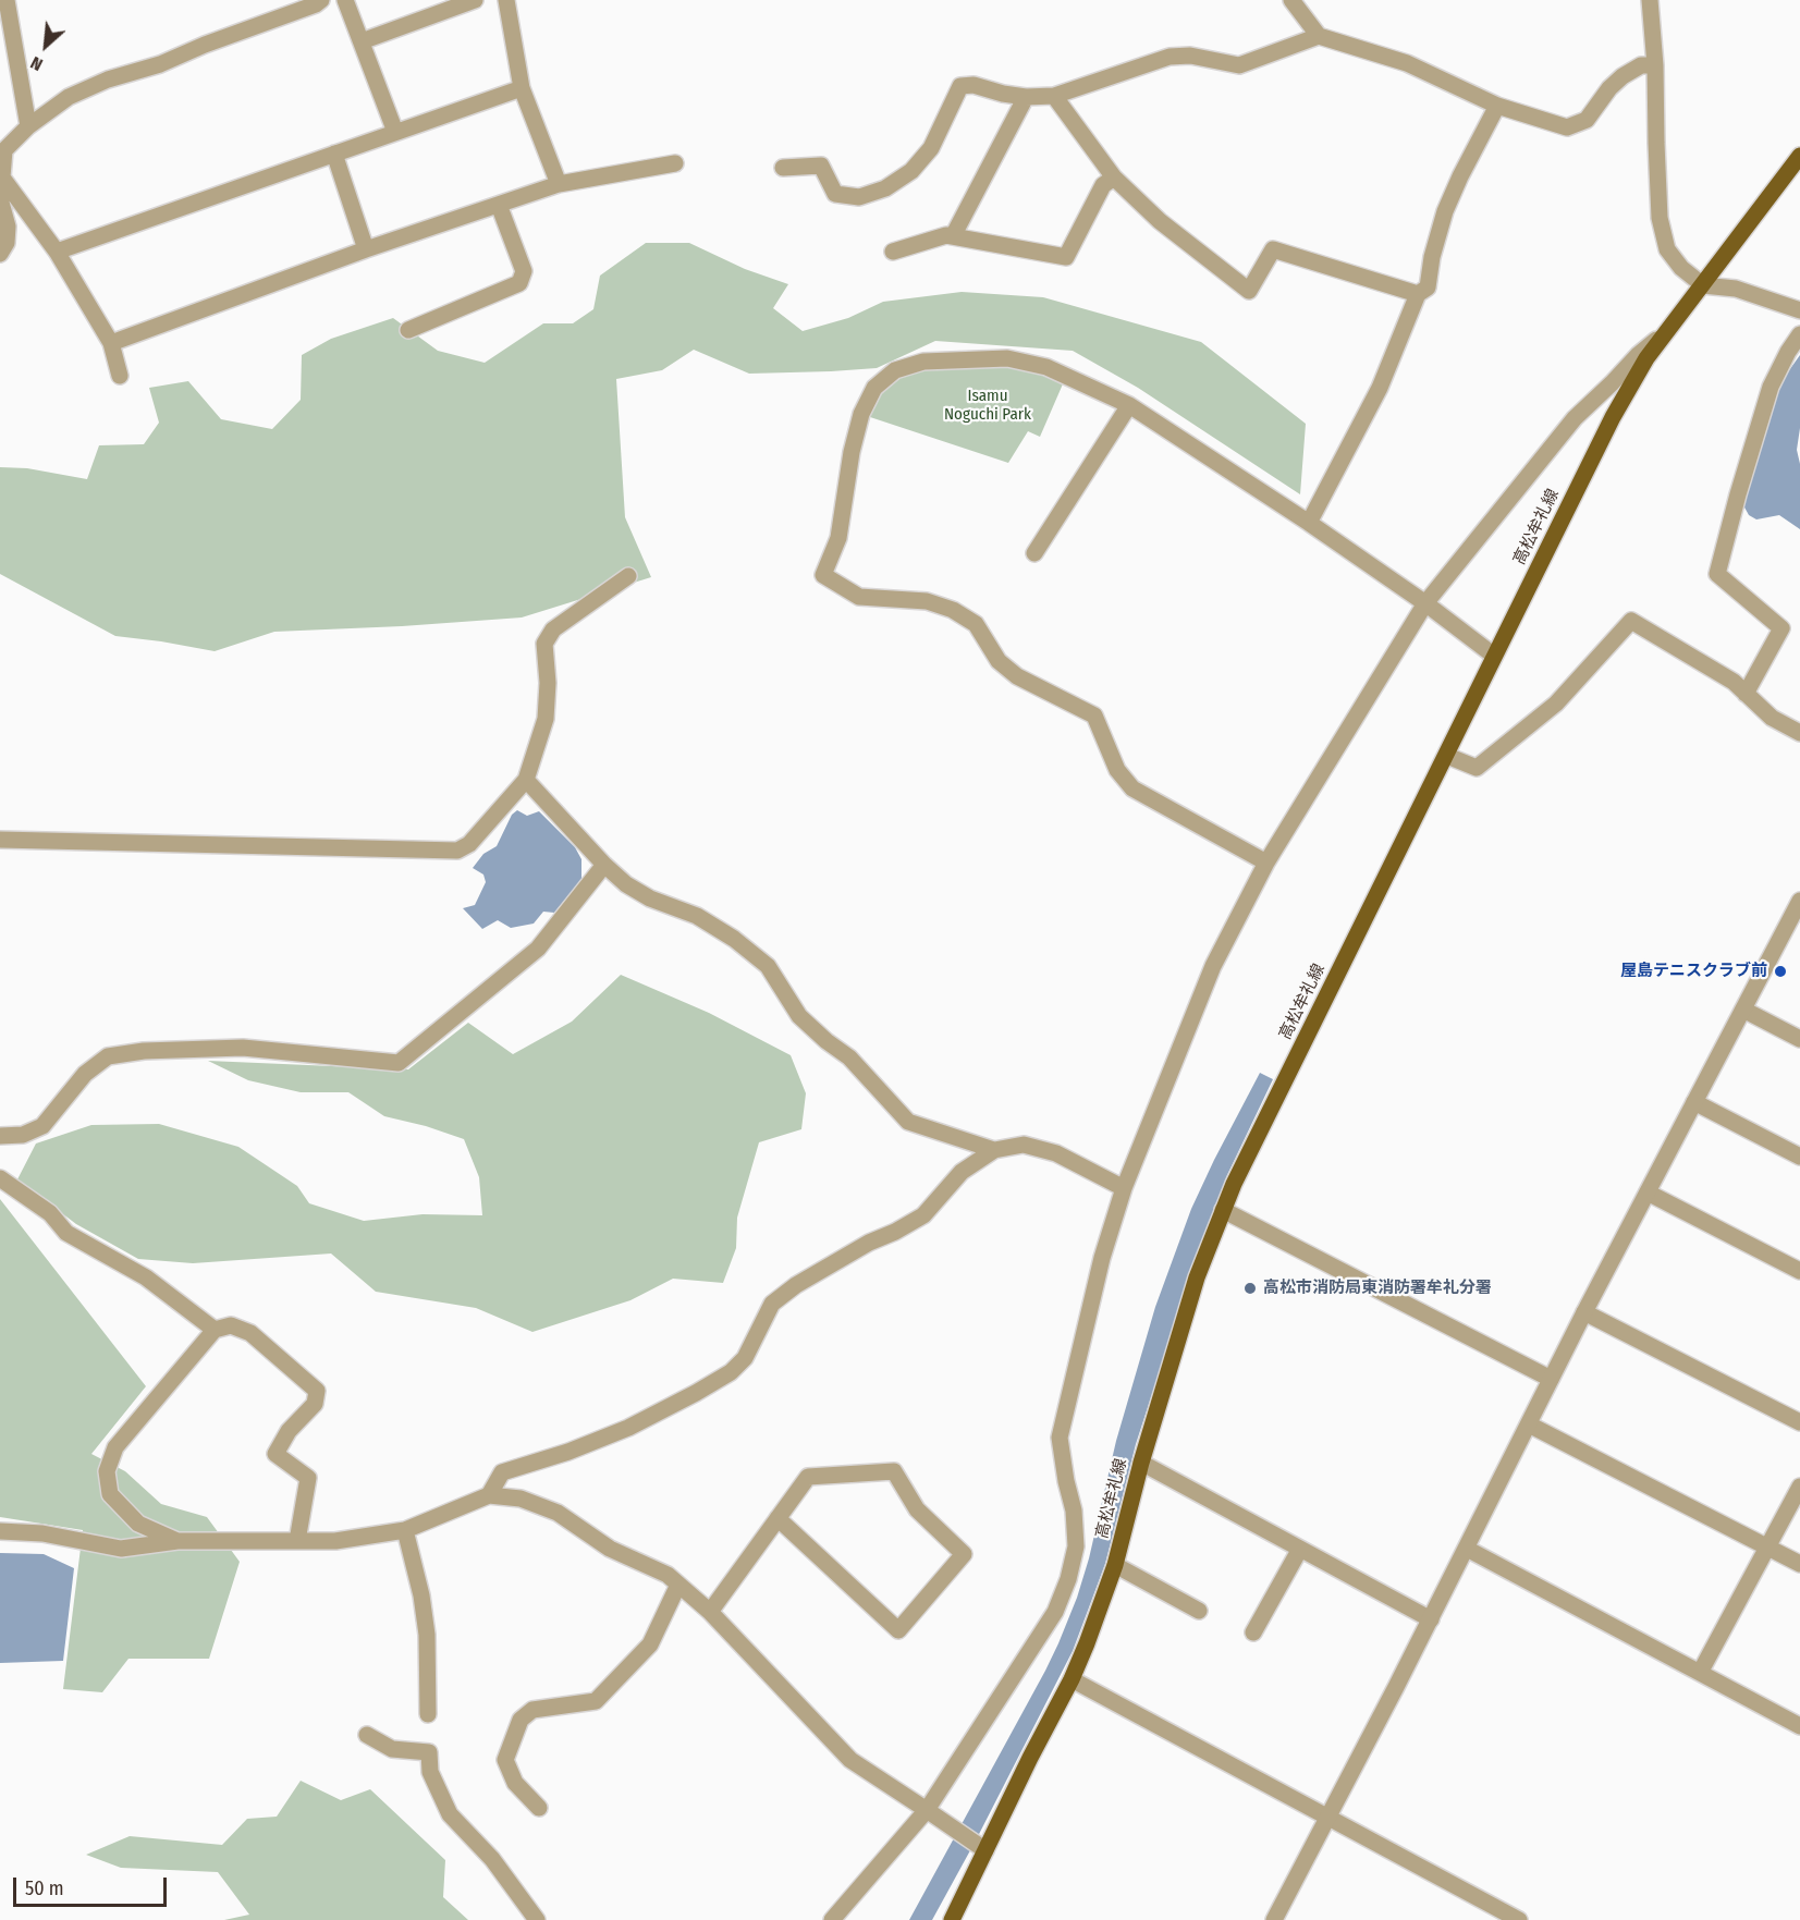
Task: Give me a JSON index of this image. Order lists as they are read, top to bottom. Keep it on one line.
{"streets":{"main road":["高松牟礼線"]},"parks":["Isamu Noguchi Park"],"places":["屋島テニスクラブ前","高松市消防局東消防署牟礼分署"],"scale_bar":"50 m","north":"bottom left"}
